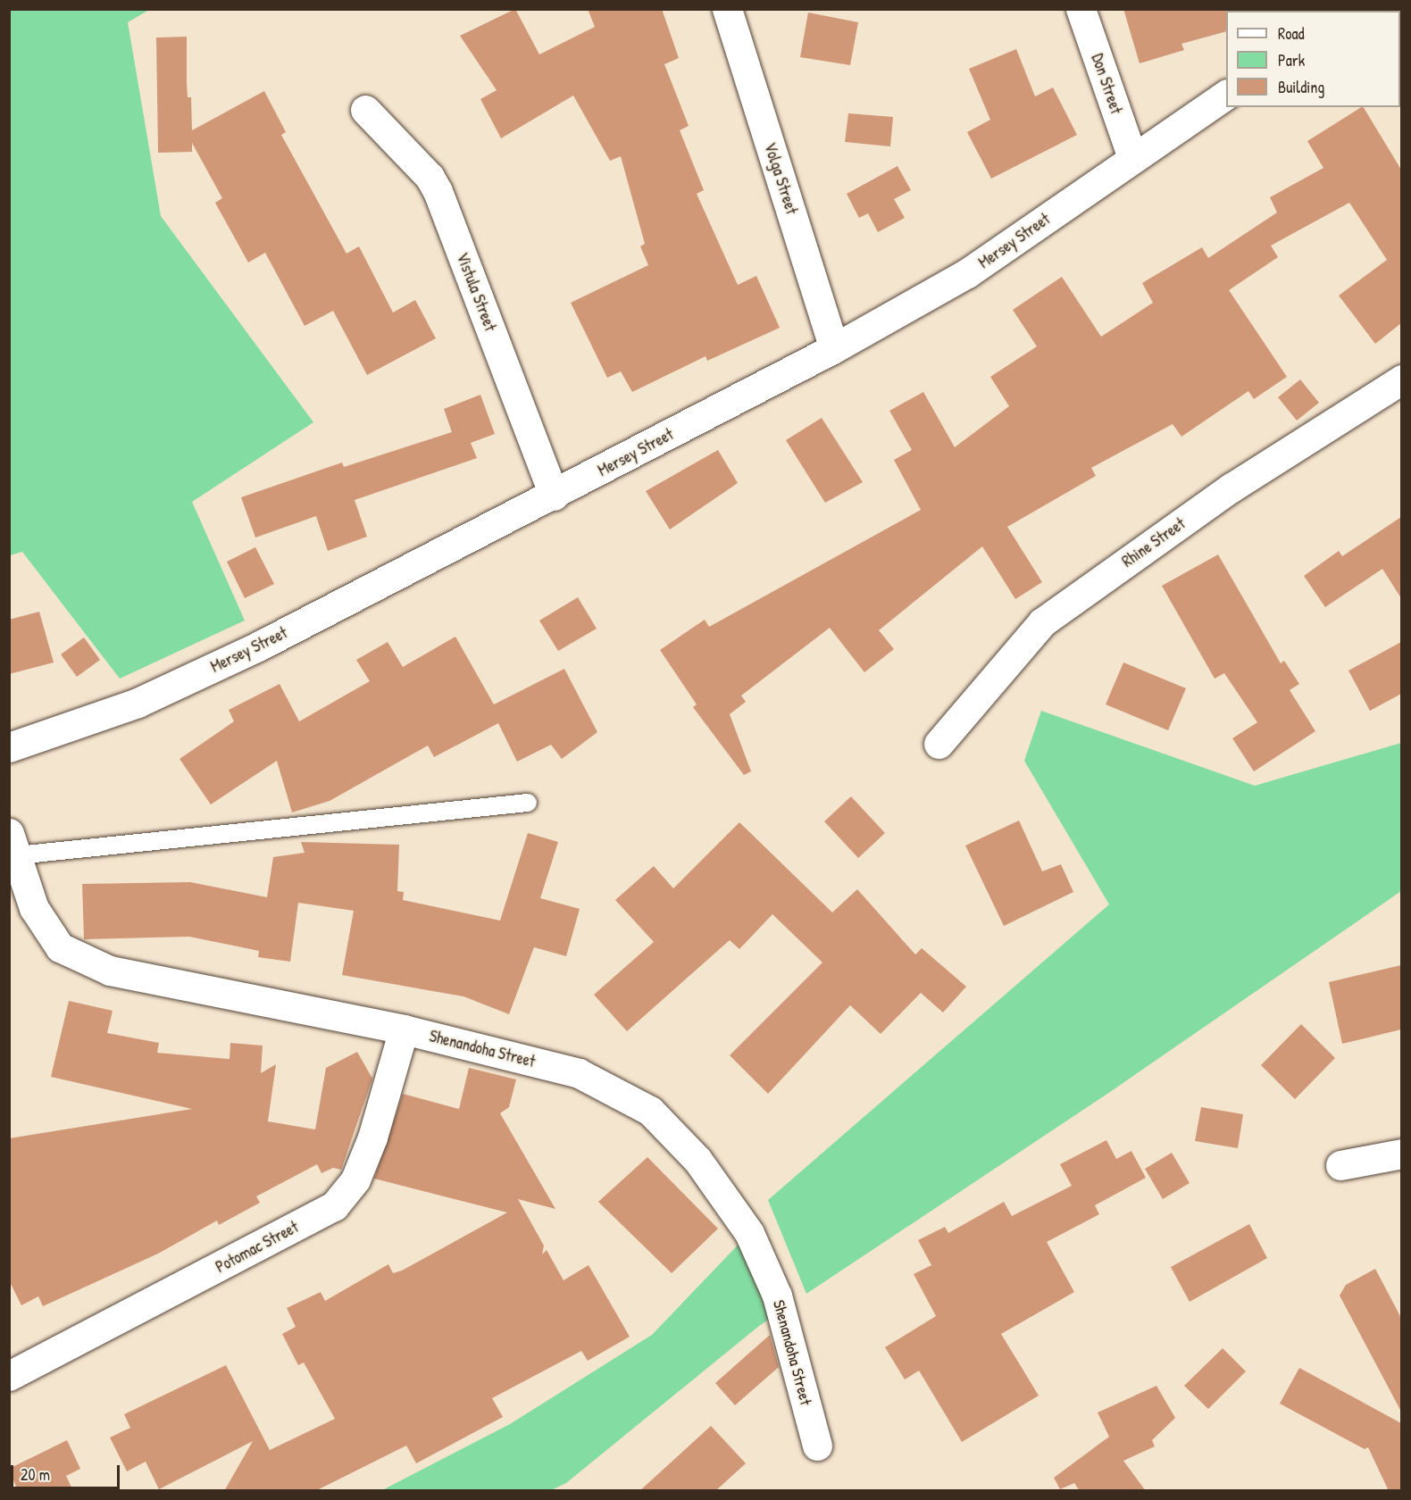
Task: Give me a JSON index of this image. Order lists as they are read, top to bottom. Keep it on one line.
{"streets":{"street":["Don Street","Volga Street","Mersey Street","Vistula Street","Rhine Street","Shenandoha Street","Potomac Street"]},"crossings":[["Don Street","Mersey Street"],["Volga Street","Mersey Street"],["Mersey Street","Vistula Street"],["Shenandoha Street","Potomac Street"]],"legend":["Road","Park","Building"],"scale_bar":"20 m"}
